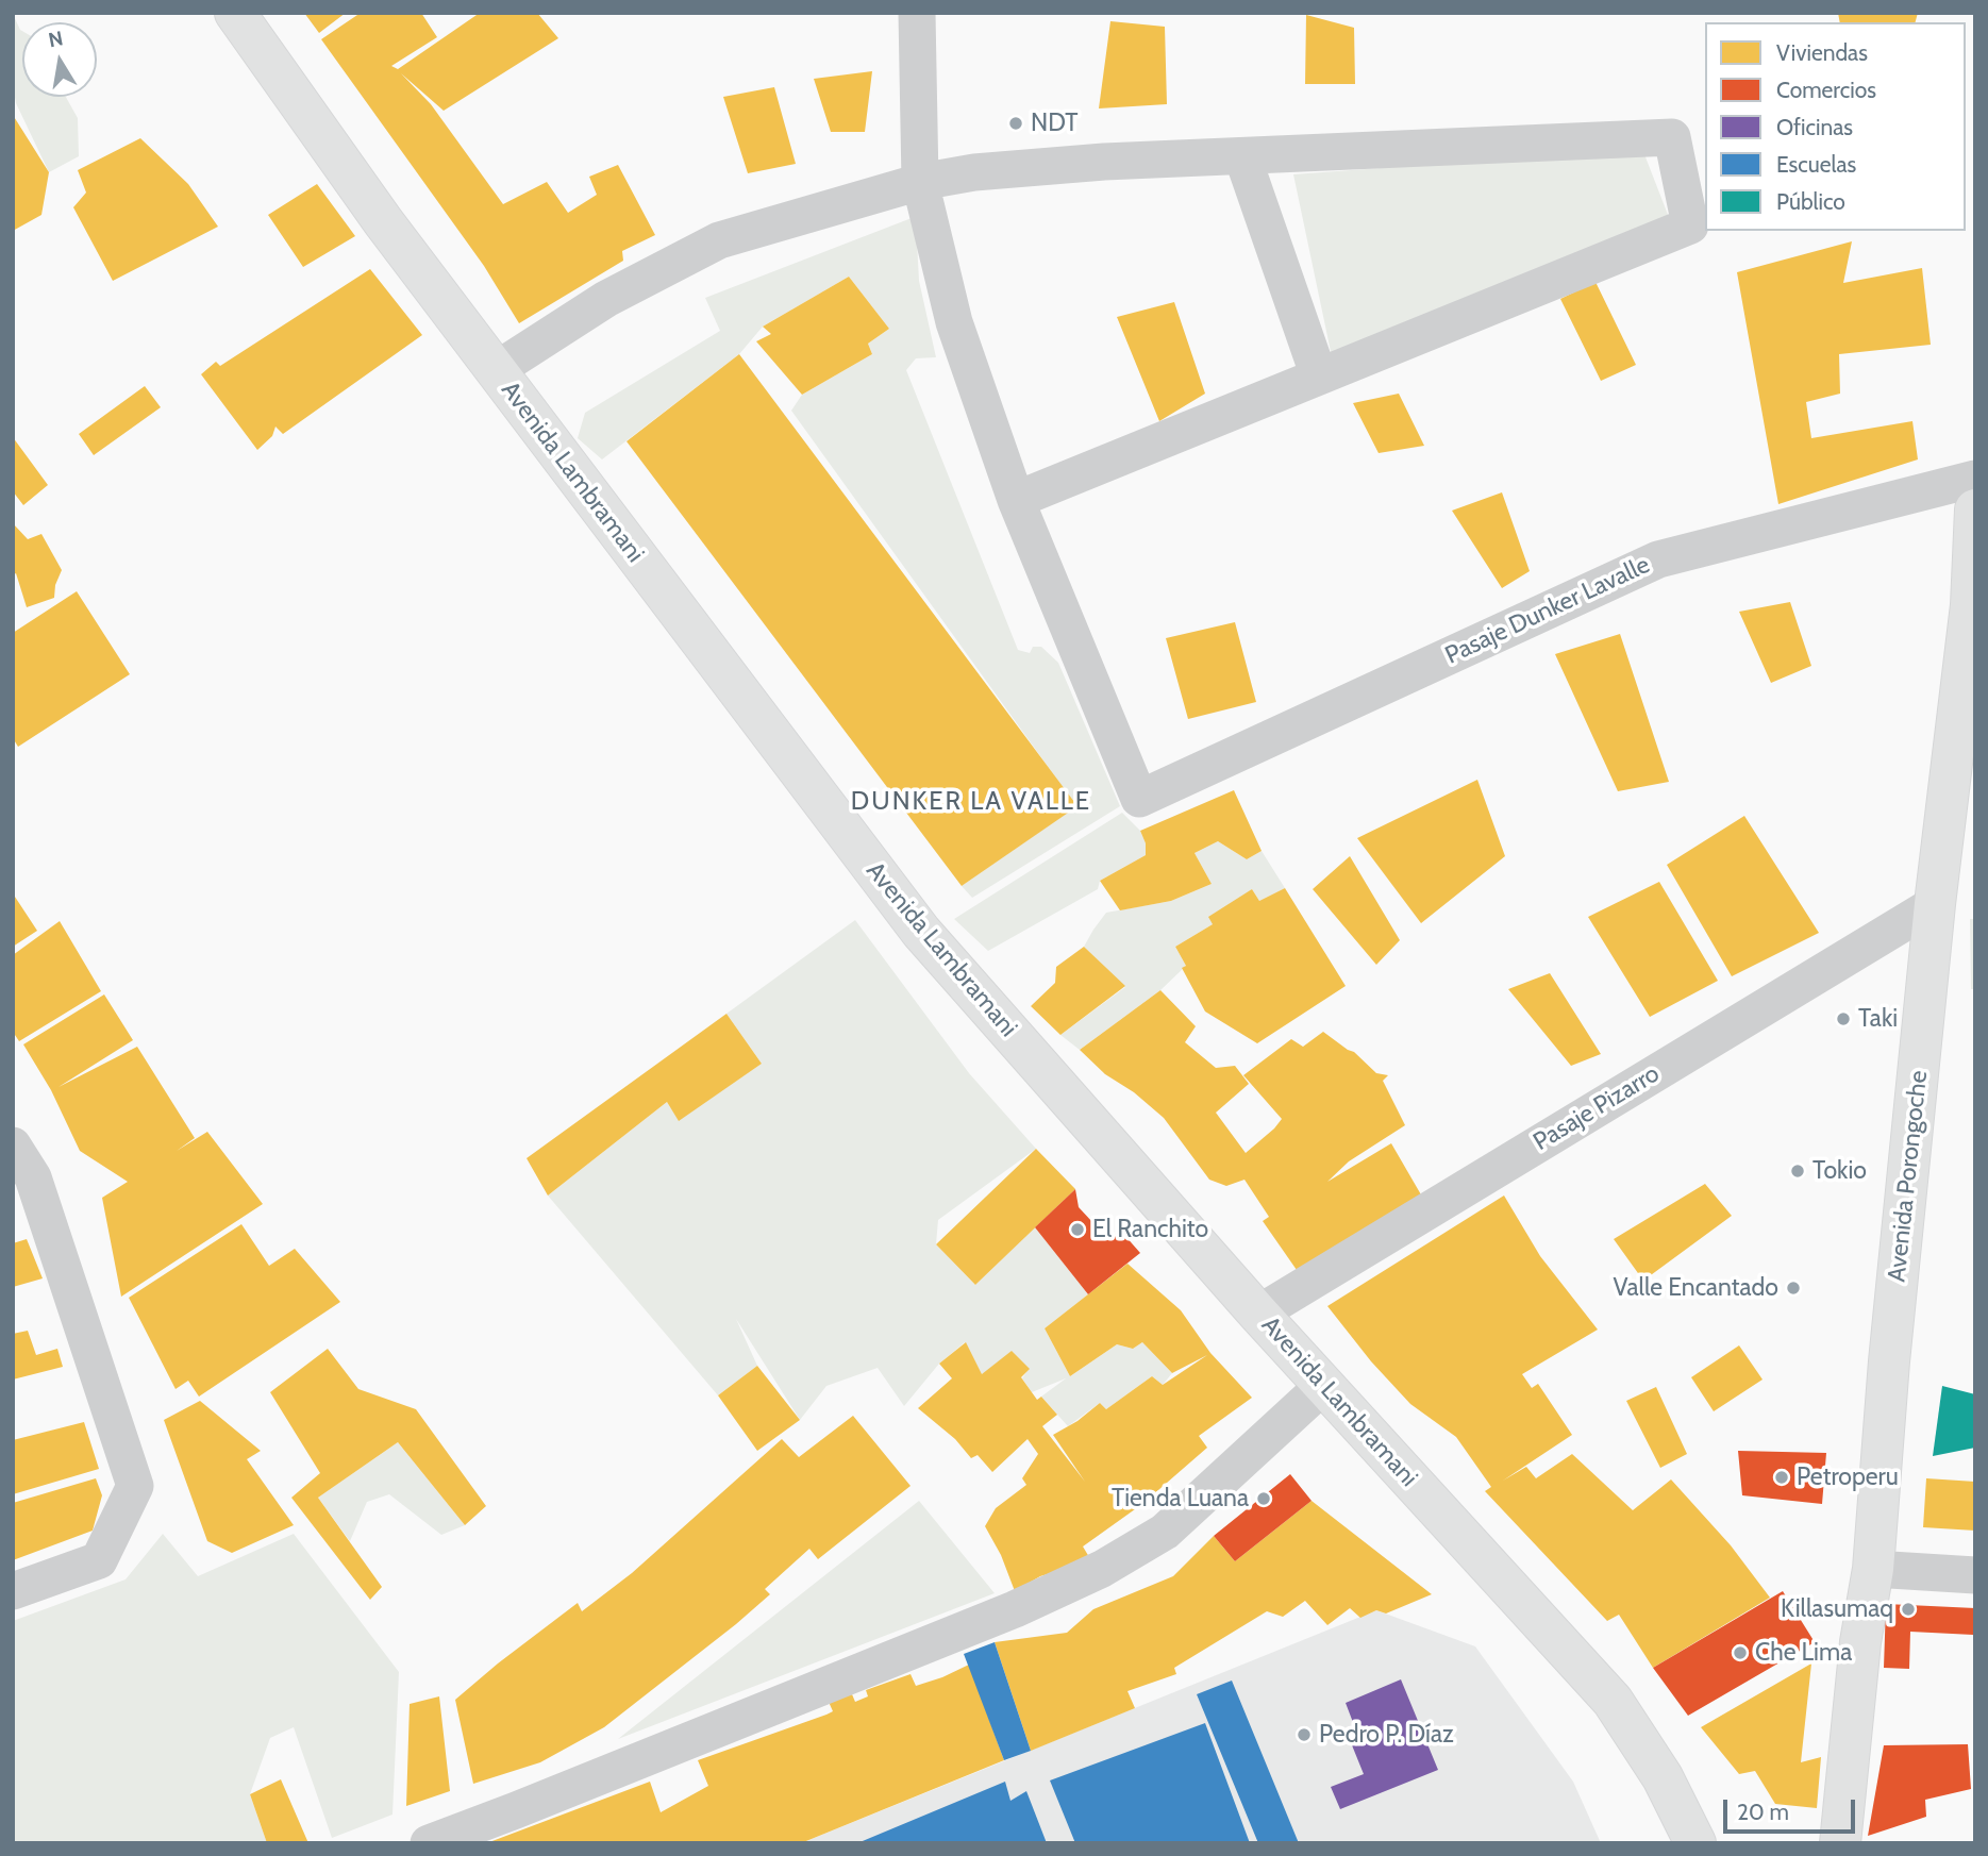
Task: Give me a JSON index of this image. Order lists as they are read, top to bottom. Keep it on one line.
{"streets":{"main road":["Avenida Lambramani","Avenida Porongoche"],"street":["Pasaje Dunker Lavalle","Pasaje Pizarro"]},"crossings":[["Avenida Lambramani","Pasaje Pizarro"],["Pasaje Pizarro","Avenida Porongoche"]],"districts":["DUNKER LA VALLE"],"places":["NDT","Taki","Tokio","El Ranchito","Valle Encantado","Petroperu","Tienda Luana","Killasumaq","Che Lima","Pedro P. Díaz"],"legend":["Viviendas","Comercios","Oficinas","Escuelas","Público"],"scale_bar":"20 m","north":"top"}
